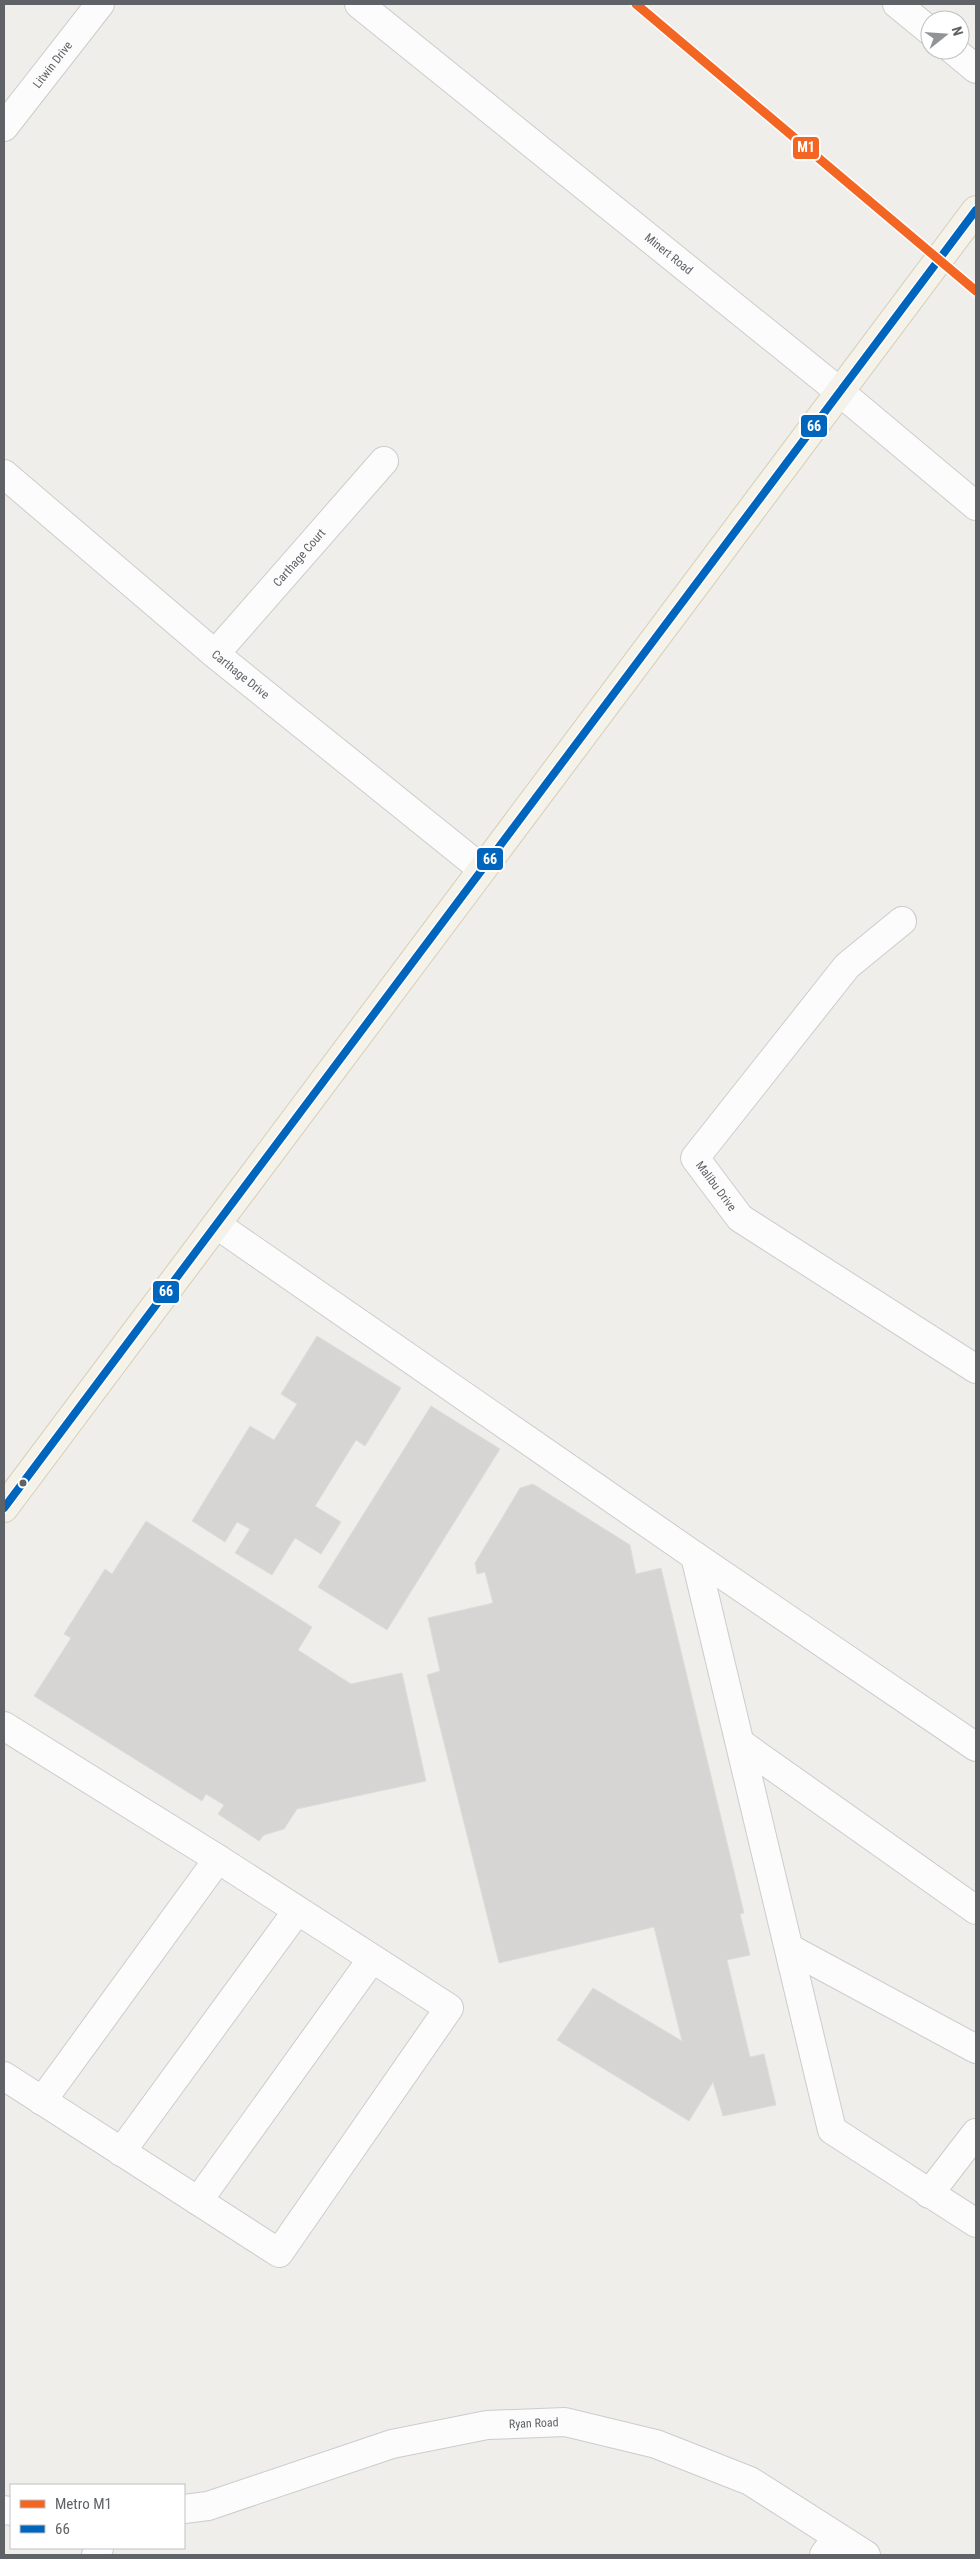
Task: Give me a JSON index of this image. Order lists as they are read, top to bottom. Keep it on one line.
{"streets":{"street":["Litwin Drive","Minert Road","Carthage Court","Carthage Drive","Malibu Drive","Ryan Road"]},"crossings":[["Carthage Court","Carthage Drive"]],"lines":["metro line M1","transit line 66"],"legend":["Metro M1","66"],"north":"right"}
